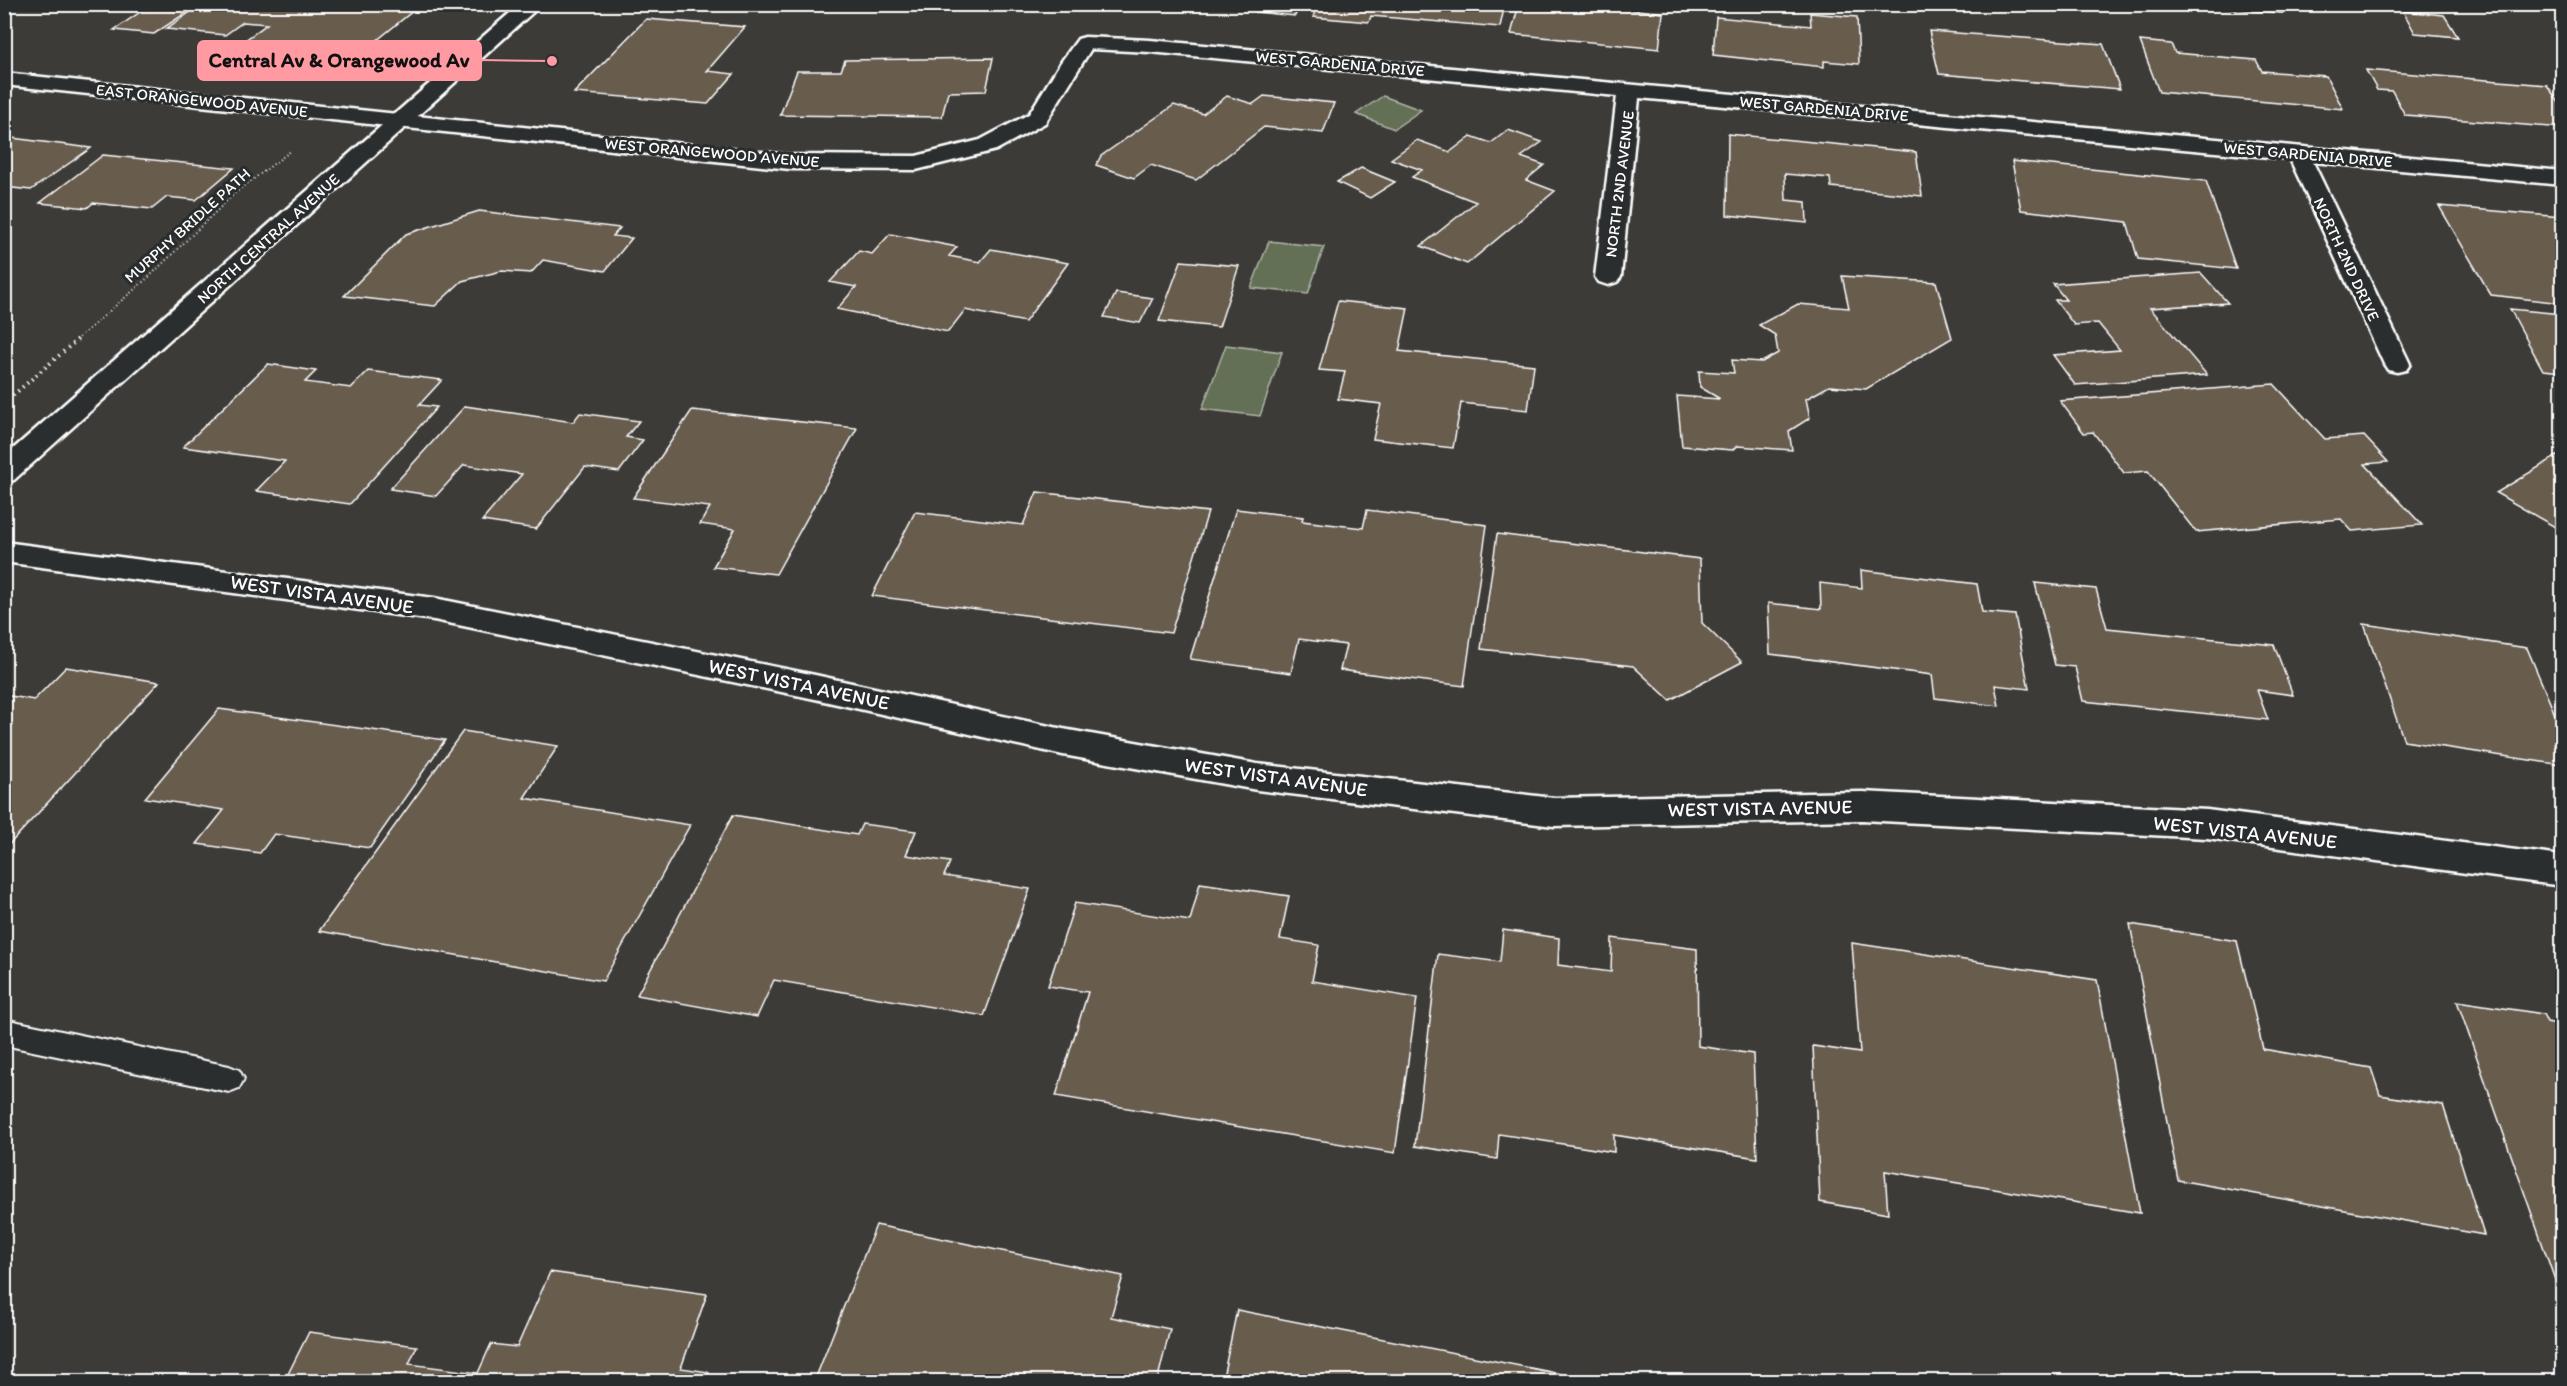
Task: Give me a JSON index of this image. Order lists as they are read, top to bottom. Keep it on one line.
{"streets":{"street":["WEST GARDENIA DRIVE","EAST ORANGEWOOD AVENUE","WEST ORANGEWOOD AVENUE","NORTH 2ND AVENUE","NORTH CENTRAL AVENUE","NORTH 2ND DRIVE","WEST VISTA AVENUE"],"path":["MURPHY BRIDLE PATH"]},"crossings":[["WEST GARDENIA DRIVE","WEST ORANGEWOOD AVENUE"],["WEST GARDENIA DRIVE","NORTH 2ND AVENUE"],["WEST GARDENIA DRIVE","NORTH 2ND DRIVE"],["EAST ORANGEWOOD AVENUE","WEST ORANGEWOOD AVENUE"],["EAST ORANGEWOOD AVENUE","MURPHY BRIDLE PATH"],["EAST ORANGEWOOD AVENUE","NORTH CENTRAL AVENUE"],["WEST ORANGEWOOD AVENUE","NORTH CENTRAL AVENUE"]],"places":["Central Av & Orangewood Av"]}
